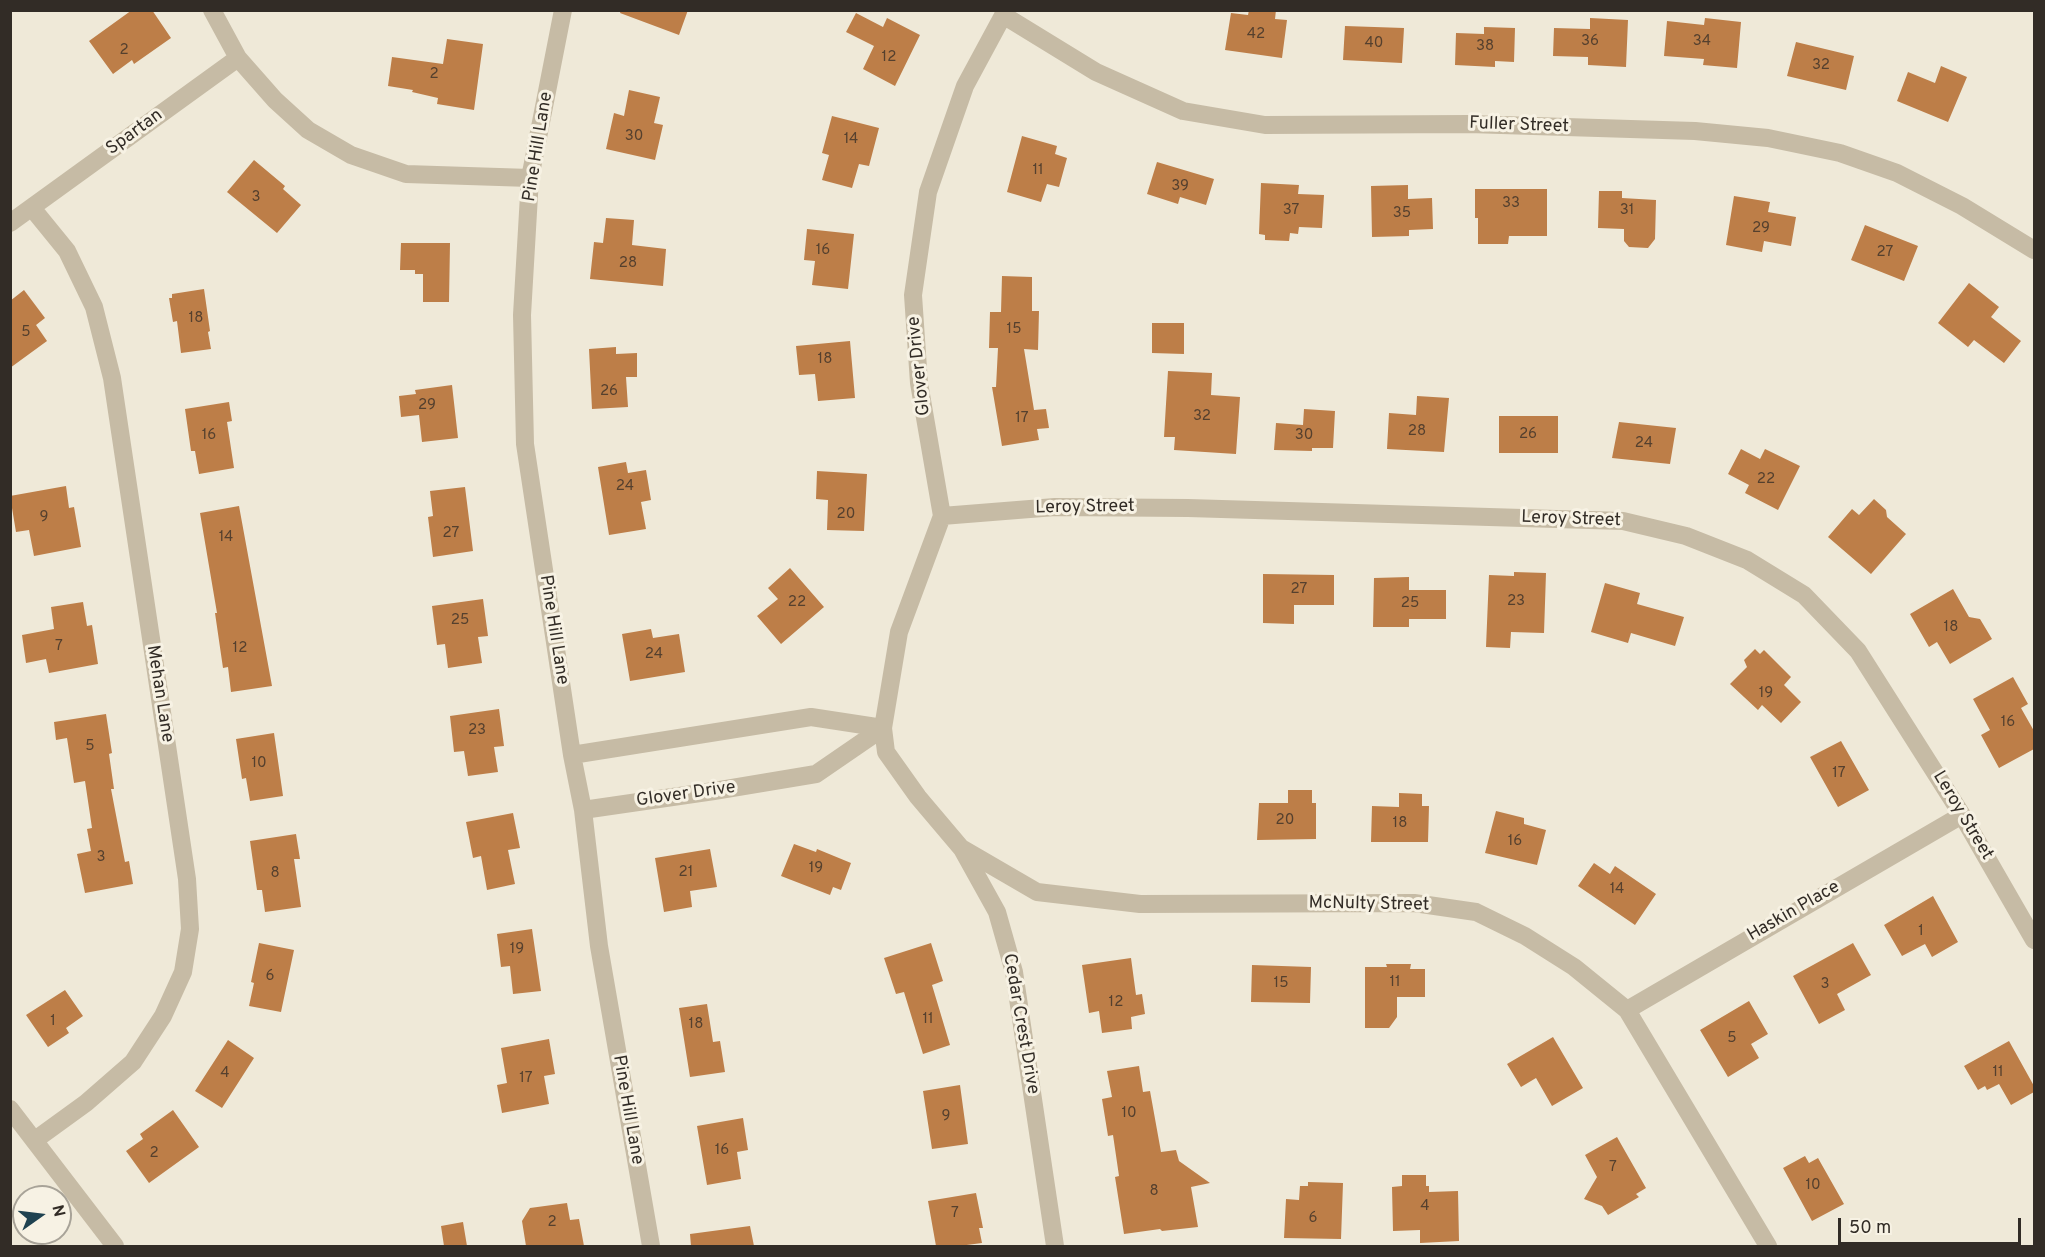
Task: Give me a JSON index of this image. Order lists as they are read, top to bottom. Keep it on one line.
{"streets":{"street":["Fuller Street","Spartan","Pine Hill Lane","Glover Drive","Leroy Street","Mehan Lane","McNulty Street","Haskin Place","Cedar Crest Drive"]},"crossings":[["Fuller Street","Glover Drive"],["Spartan","Mehan Lane"],["Pine Hill Lane","Glover Drive"],["Glover Drive","Leroy Street"],["Glover Drive","Cedar Crest Drive"],["Leroy Street","Haskin Place"],["McNulty Street","Haskin Place"],["McNulty Street","Cedar Crest Drive"]],"house_numbers":["42","36","34","40","38","2","12","32","2","30","14","11","39","3","33","37","31","35","29","16","27","28","18","15","5","18","26","29","32","17","28","26","16","30","24","22","24","20","9","27","14","27","23","22","25","25","18","7","12","24","19","16","23","5","10","17","20","18","16","3","19","21","8","14","1","19","6","11","15","3","12","11","1","18","5","11","4","17","10","9","16","2","7","10","8","4","7","6","2"],"scale_bar":"50 m","north":"right"}
